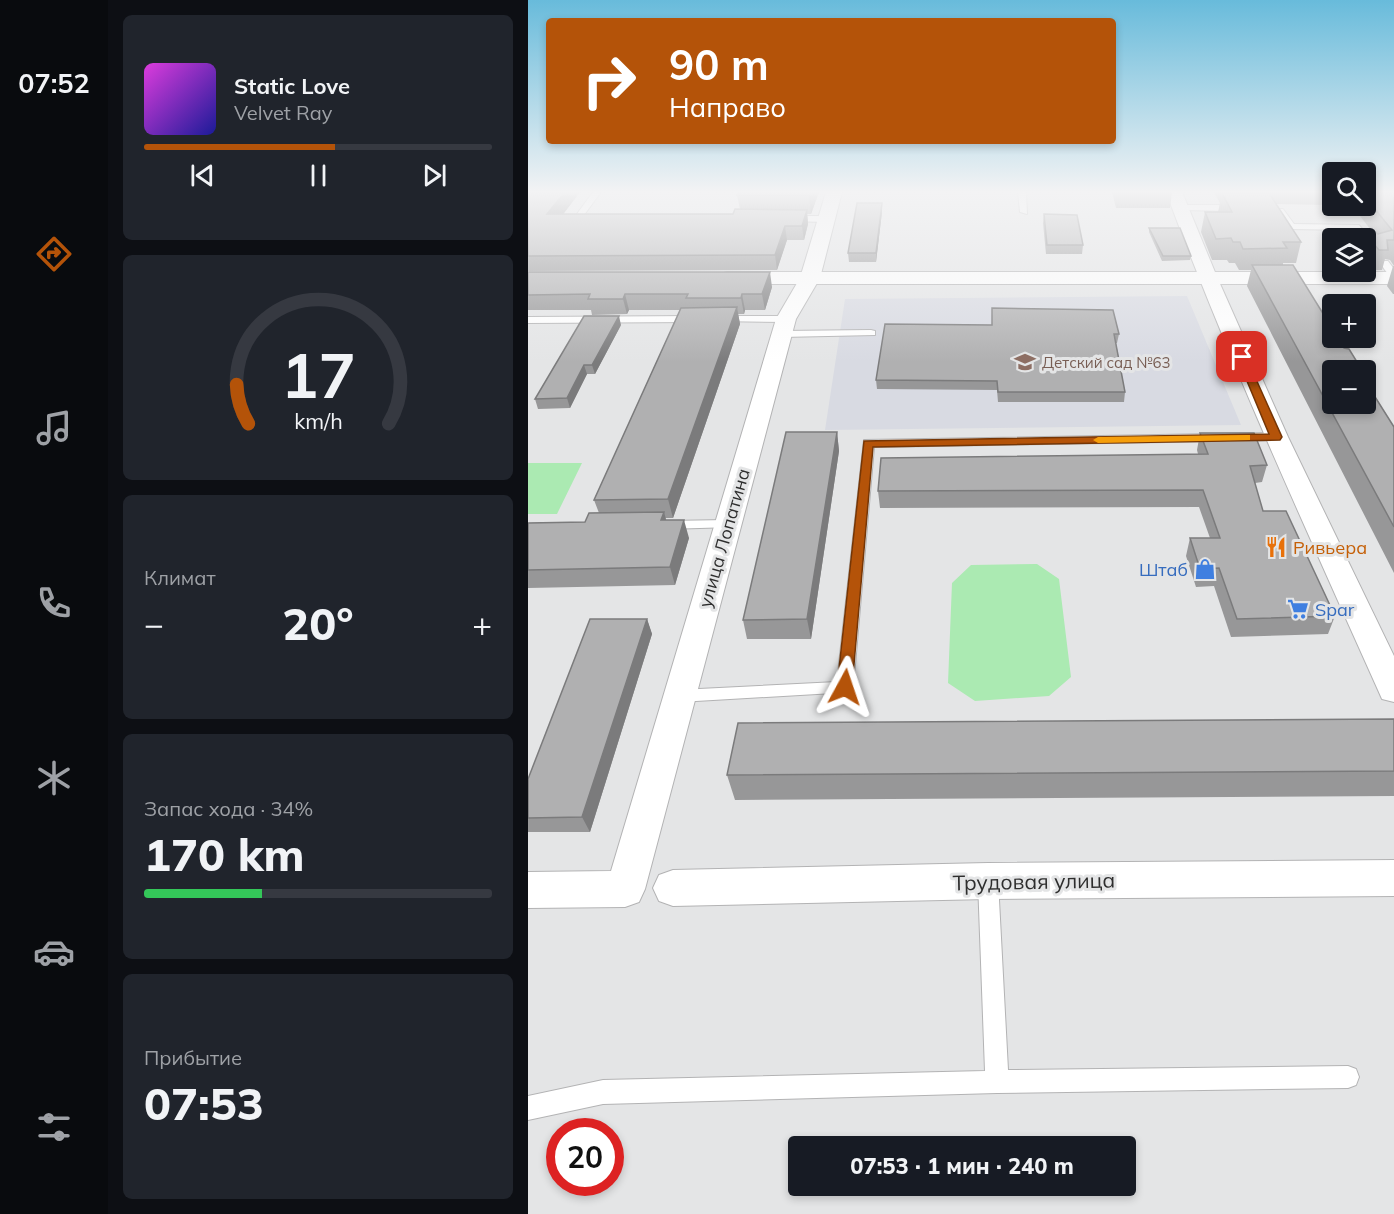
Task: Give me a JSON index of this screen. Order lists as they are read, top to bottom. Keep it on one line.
{"streets":{"street":["улица Лопатина","Трудовая улица"]},"places":{"school or university":["Детский сад №63"],"restaurant":["Ривьера"],"shop":["Штаб"],"supermarket":["Spar"]},"page":{"tabs":"07:52","turn":["90 m","Направо"],"song":["Static Love","Velvet Ray"],"map_buttons":["+","−"],"tile":["Климат",["Запас хода · 34%","170 km"],["Прибытие","07:53"]],"heat":["−","20°","+"],"limit":"20","trip":"07:53 · 1 мин · 240 m","gauge":["17","km/h"]}}
